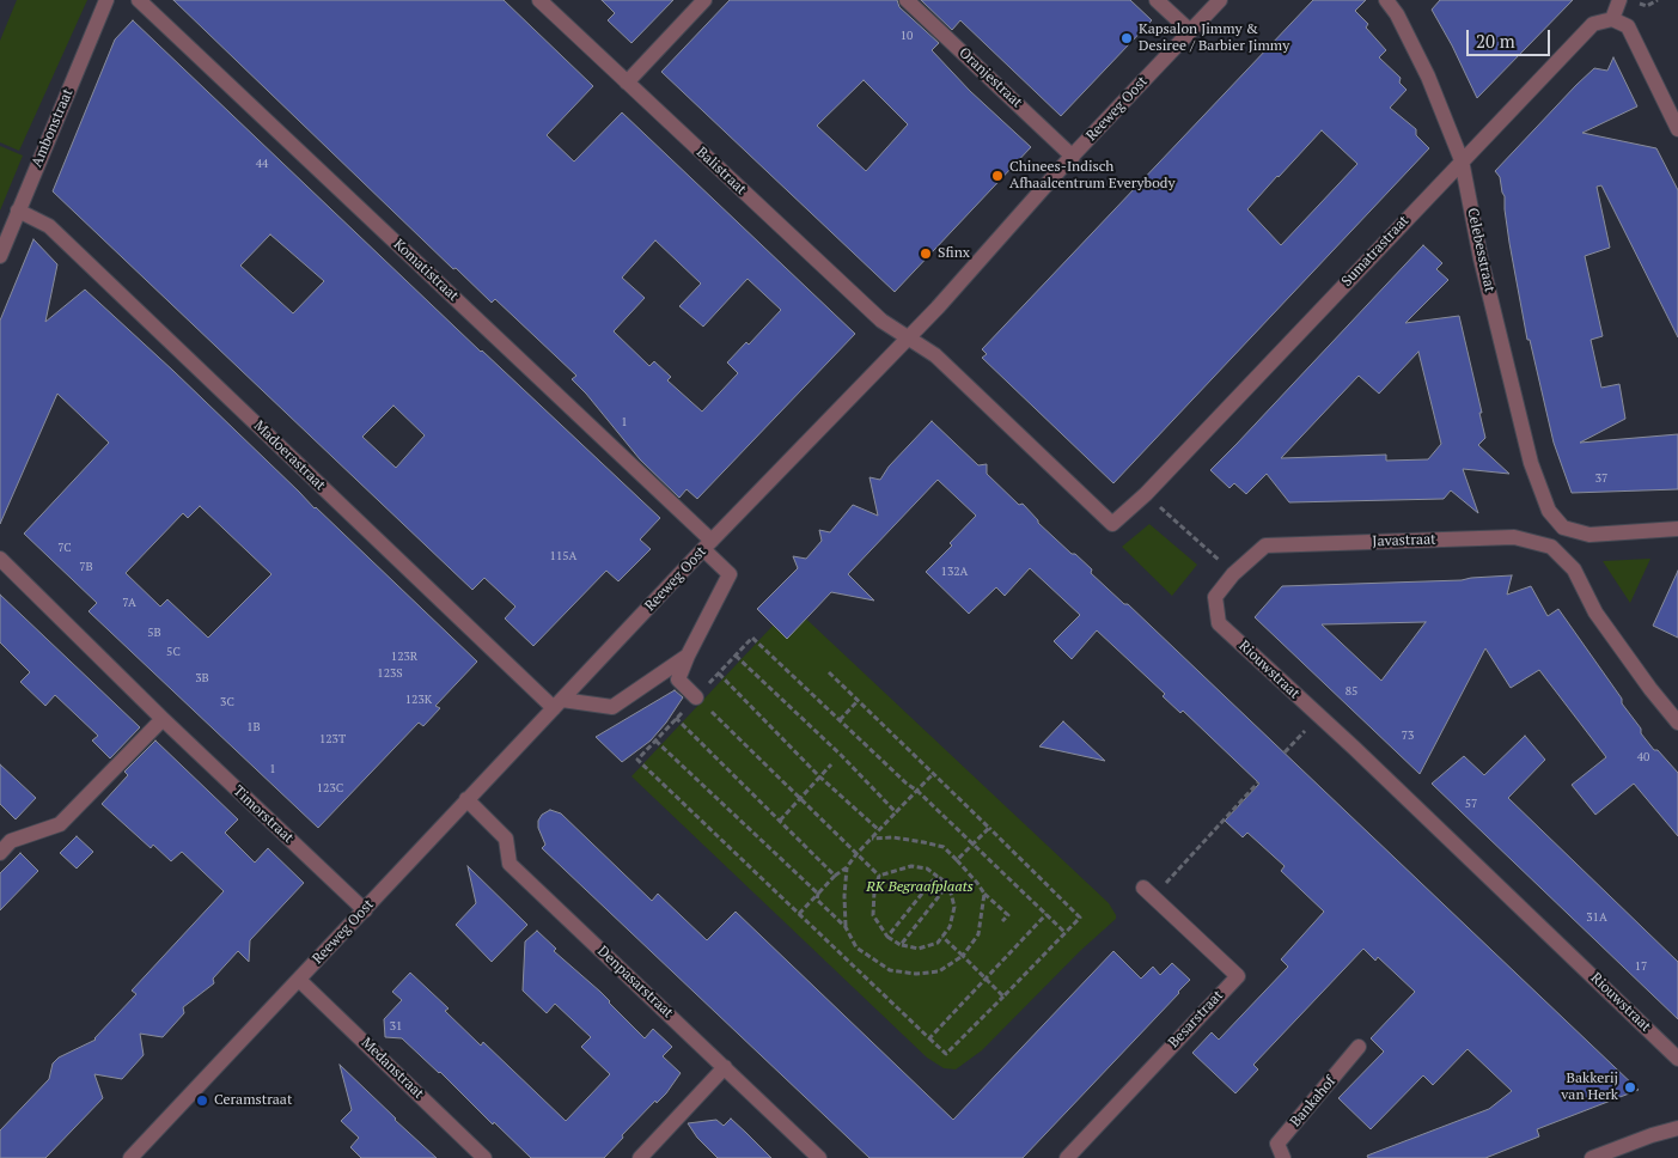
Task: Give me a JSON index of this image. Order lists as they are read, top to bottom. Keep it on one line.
{"streets":{"street":["Oranjestraat","Reeweg Oost","Ambonstraat","Balistraat","Celebesstraat","Sumatrastraat","Komatistraat","Madoerastraat","Javastraat","Riouwstraat","Timorstraat","Denpasarstraat","Besarstraat","Medanstraat","Bankahof"]},"crossings":[["Oranjestraat","Reeweg Oost"],["Reeweg Oost","Balistraat"],["Reeweg Oost","Komatistraat"],["Reeweg Oost","Madoerastraat"],["Reeweg Oost","Timorstraat"],["Reeweg Oost","Denpasarstraat"],["Reeweg Oost","Medanstraat"],["Ambonstraat","Madoerastraat"],["Celebesstraat","Sumatrastraat"],["Javastraat","Riouwstraat"]],"parks":["RK Begraafplaats"],"places":["Kapsalon Jimmy & Desiree / Barbier Jimmy","Chinees-Indisch Afhaalcentrum Everybody","Sfinx","Bakkerij van Herk","Ceramstraat"],"house_numbers":["10","44","1","37","7C","115A","7B","132A","7A","5B","5C","123R","123S","3B","85","123K","3C","1B","73","123T","40","1","123C","57","31A","17","31"],"scale_bar":"20 m"}
